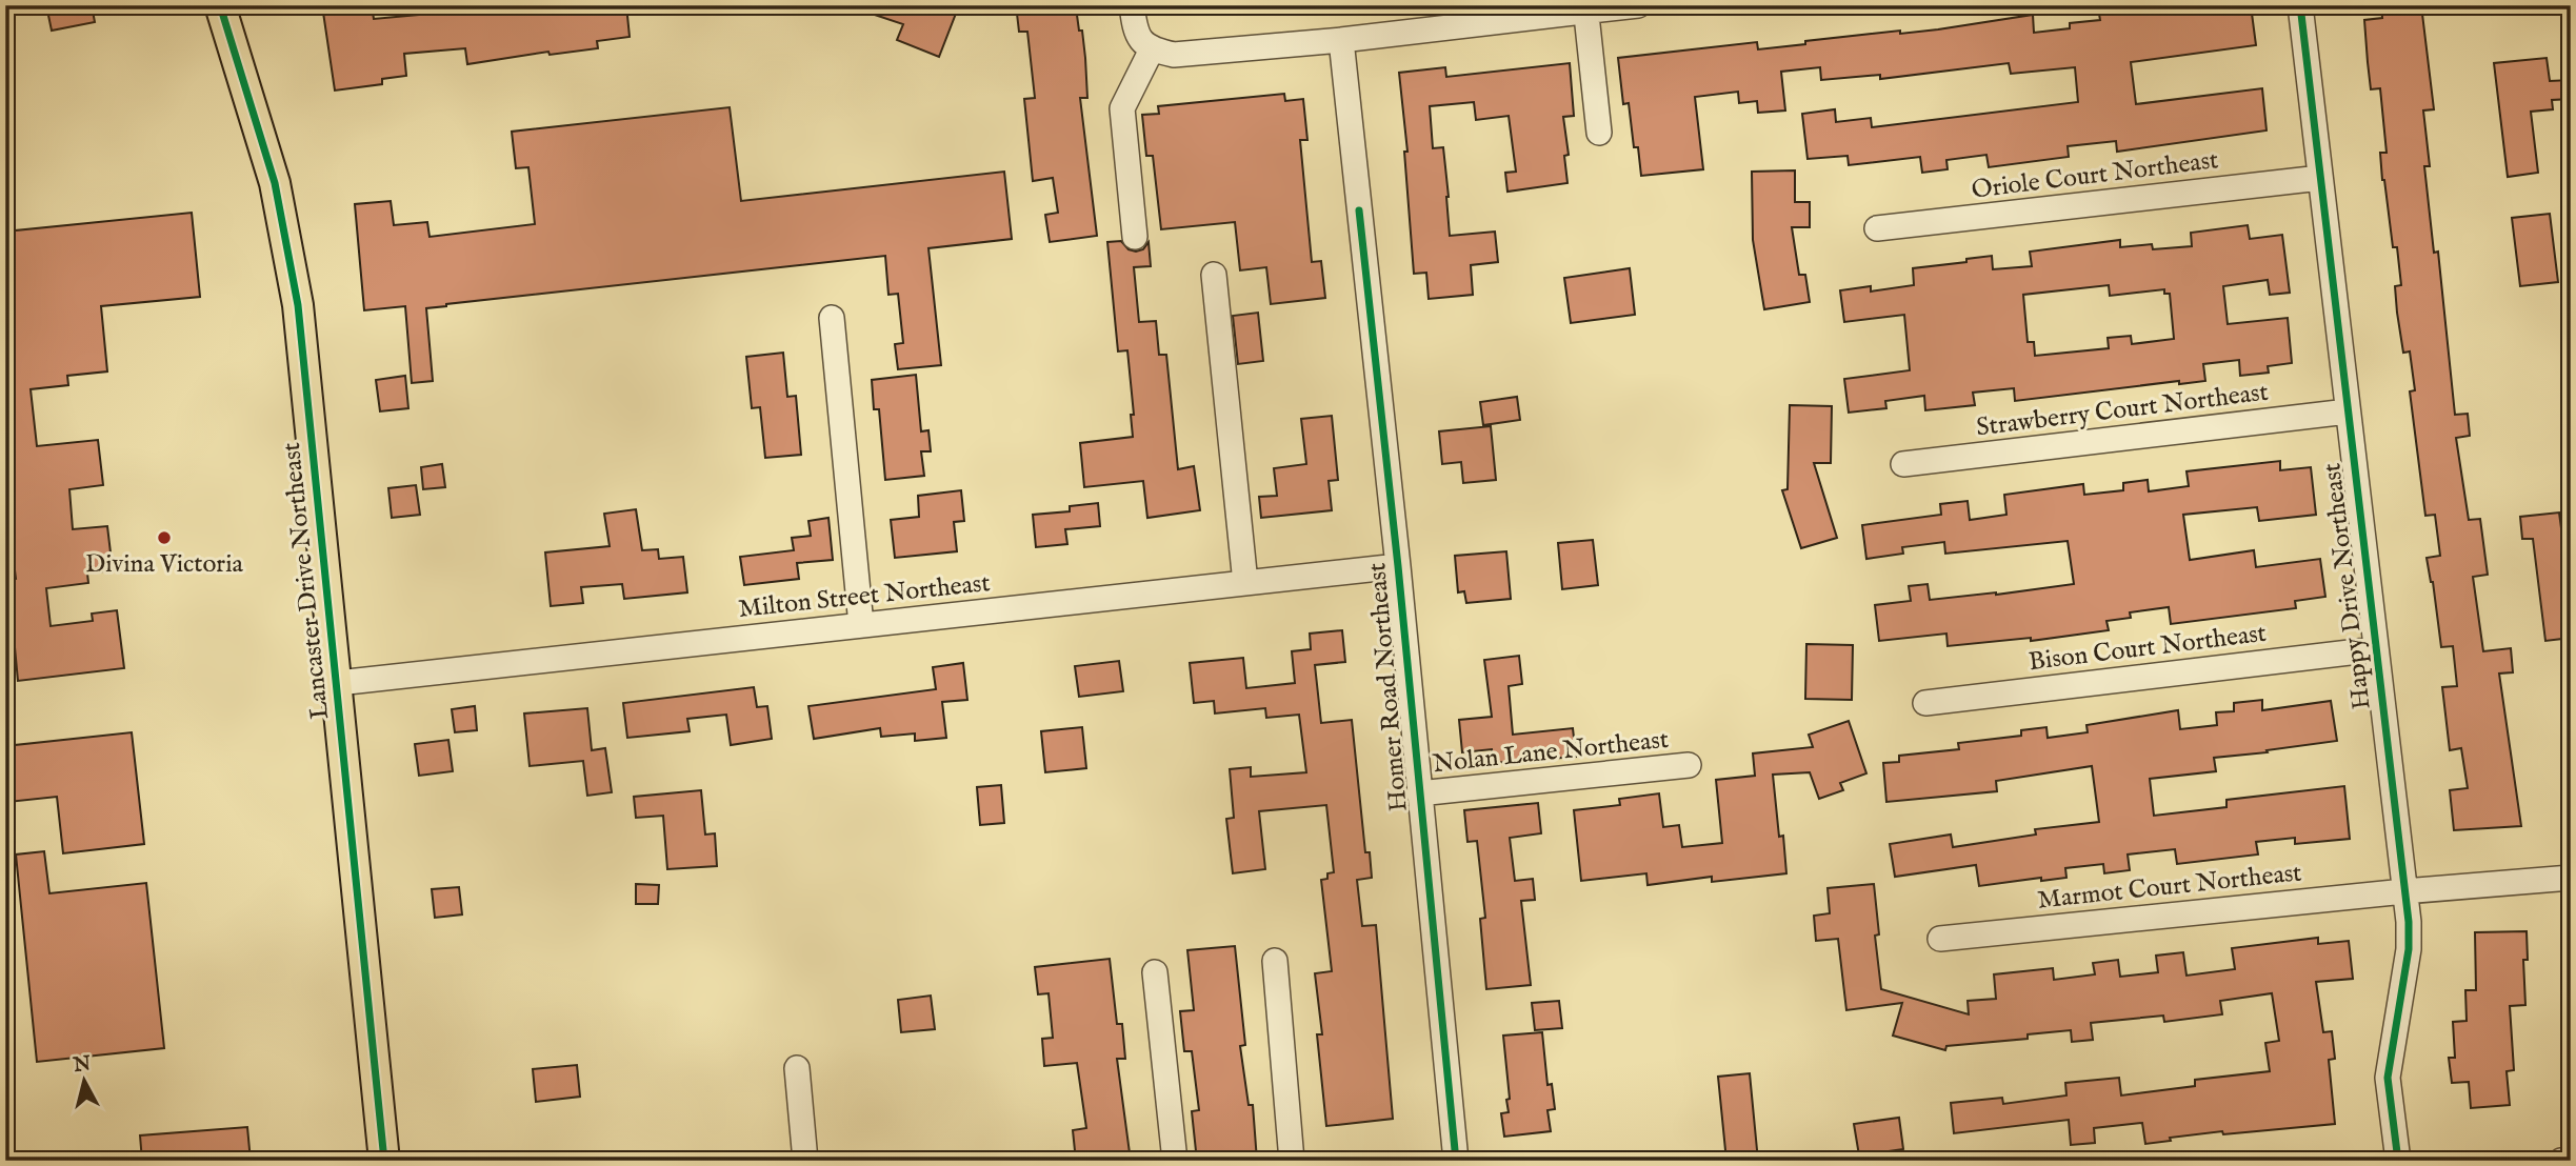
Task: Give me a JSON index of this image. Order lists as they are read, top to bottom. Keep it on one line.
{"streets":{"main road":["Lancaster Drive Northeast"],"street":["Oriole Court Northeast","Strawberry Court Northeast","Happy Drive Northeast","Milton Street Northeast","Bison Court Northeast","Homer Road Northeast","Nolan Lane Northeast","Marmot Court Northeast"]},"crossings":[["Oriole Court Northeast","Happy Drive Northeast"],["Strawberry Court Northeast","Happy Drive Northeast"],["Lancaster Drive Northeast","Milton Street Northeast"],["Happy Drive Northeast","Bison Court Northeast"],["Happy Drive Northeast","Marmot Court Northeast"],["Milton Street Northeast","Homer Road Northeast"],["Homer Road Northeast","Nolan Lane Northeast"]],"places":["Divina Victoria"],"north":"top"}
